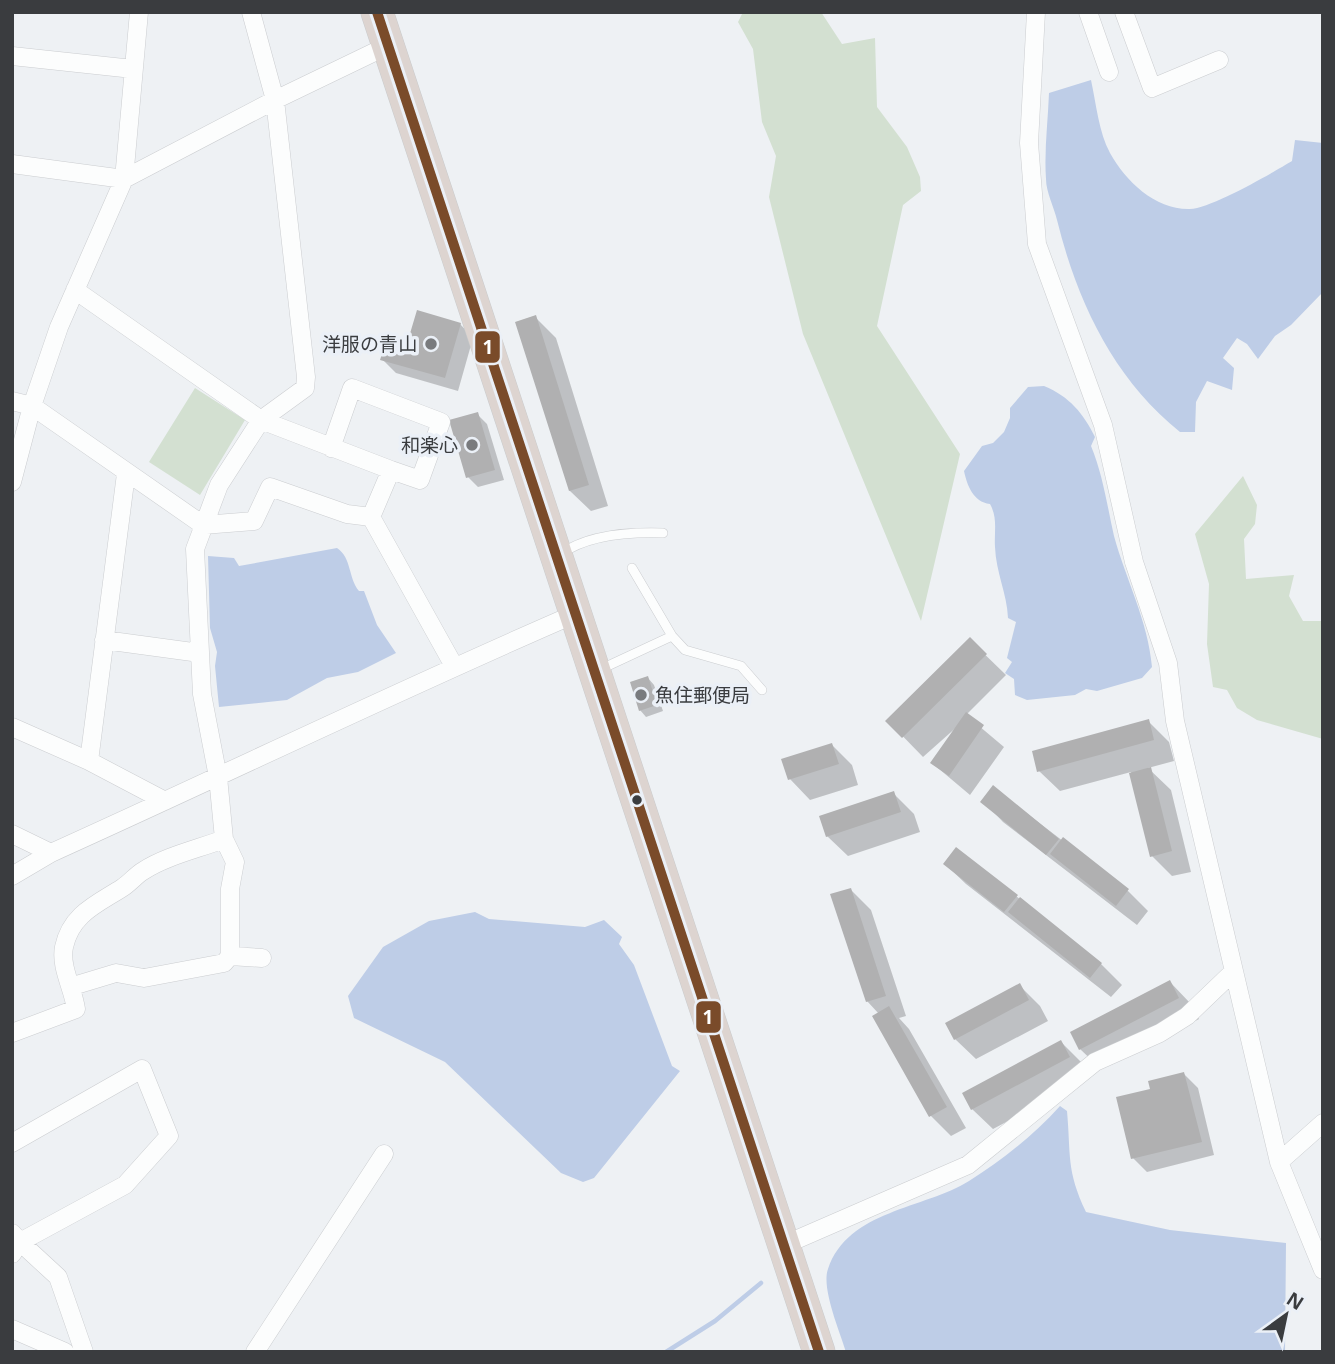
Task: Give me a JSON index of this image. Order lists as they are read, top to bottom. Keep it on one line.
{"places":["洋服の青山","和楽心","魚住郵便局"],"lines":["transit line 1"],"north":"top right"}
